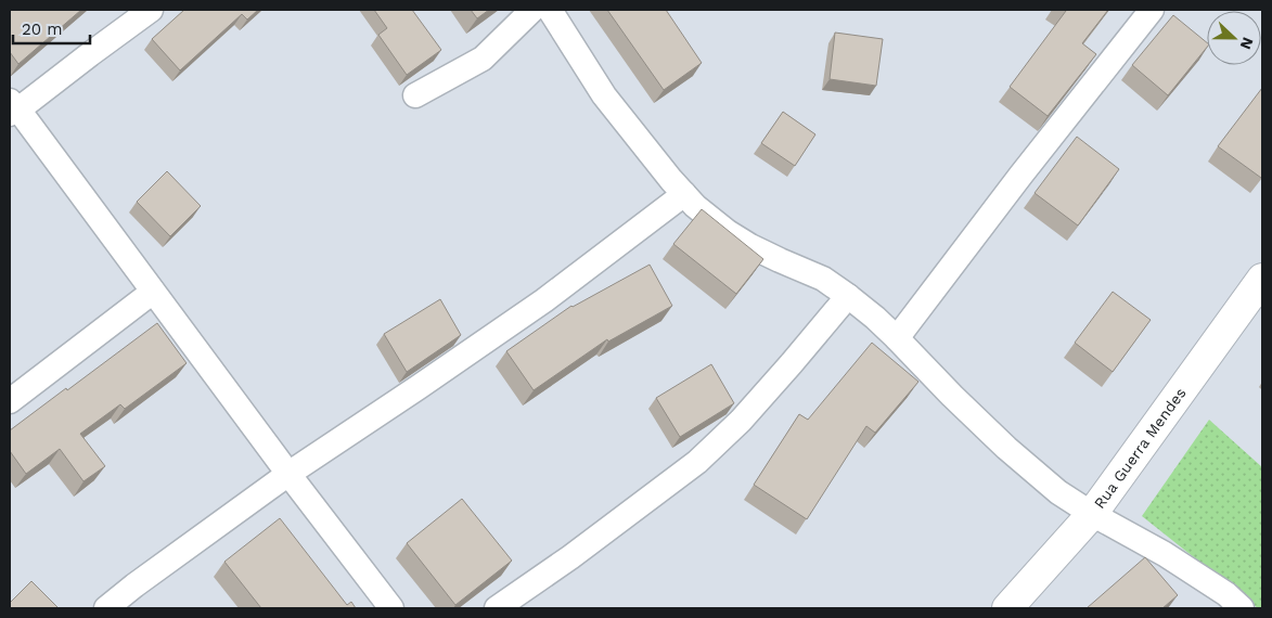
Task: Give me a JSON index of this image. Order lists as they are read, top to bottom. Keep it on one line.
{"streets":{"street":["Rua Guerra Mendes"]},"scale_bar":"20 m","north":"right"}
